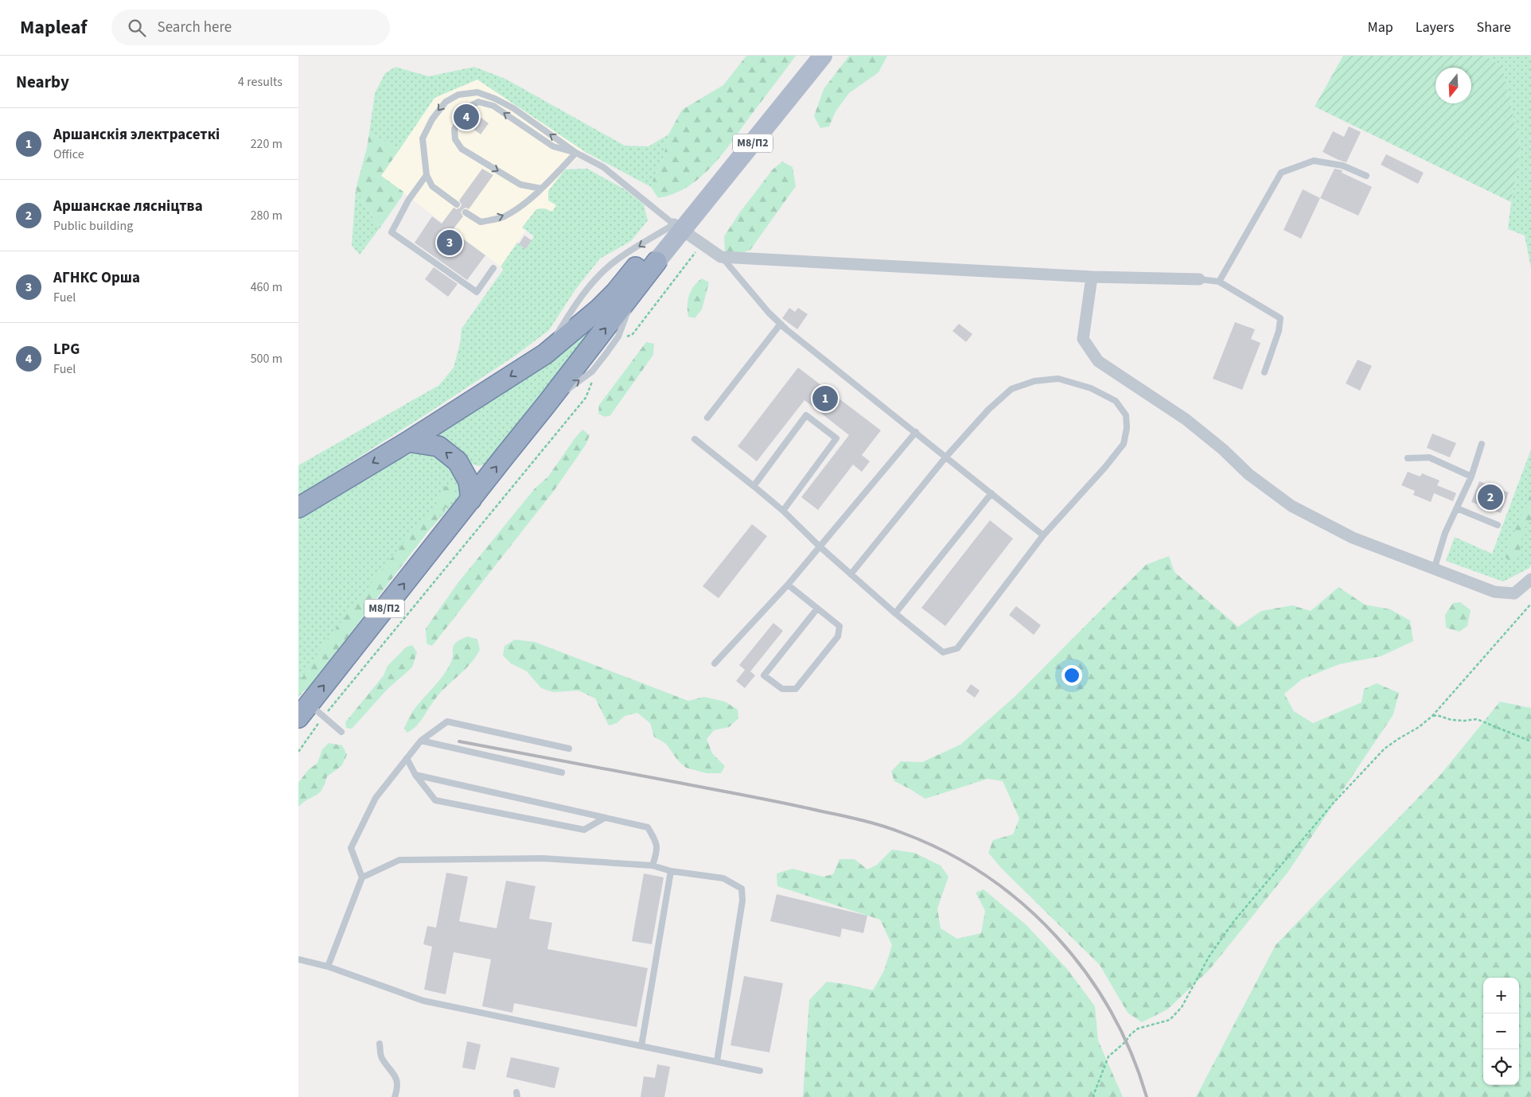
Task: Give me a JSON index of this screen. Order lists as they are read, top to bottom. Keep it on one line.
{"streets":{"highway":["М8/П2"]},"north":"bottom","page":{"header":"Mapleaf","search":"Search here","nav":["Map","Layers","Share"],"heading":["Nearby","4 results"],"pins":["4","3","1","2"],"list":[{"mark":"1","name":"Аршанскія электрасеткі","note":"Office","value":"220 m"},{"mark":"2","name":"Аршанскае лясніцтва","note":"Public building","value":"280 m"},{"mark":"3","name":"АГНКС Орша","note":"Fuel","value":"460 m"},{"mark":"4","name":"LPG","note":"Fuel","value":"500 m"}],"map_buttons":["+","−"]}}
